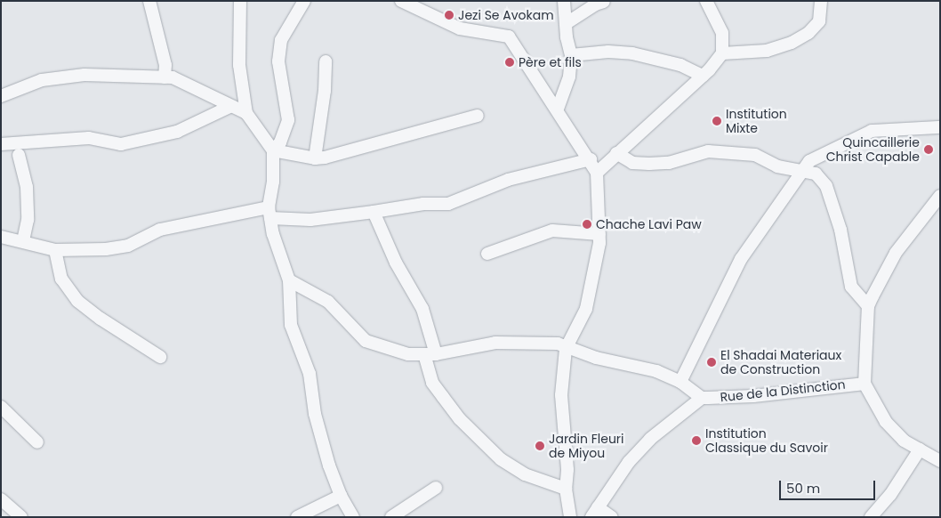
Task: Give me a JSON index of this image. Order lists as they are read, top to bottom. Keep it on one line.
{"streets":{"street":["Rue de la Distinction"]},"places":["Jezi Se Avokam","Père et fils","Institution Mixte","Quincaillerie Christ Capable","Chache Lavi Paw","El Shadai Materiaux de Construction","Institution Classique du Savoir","Jardin Fleuri de Miyou"],"scale_bar":"50 m"}
